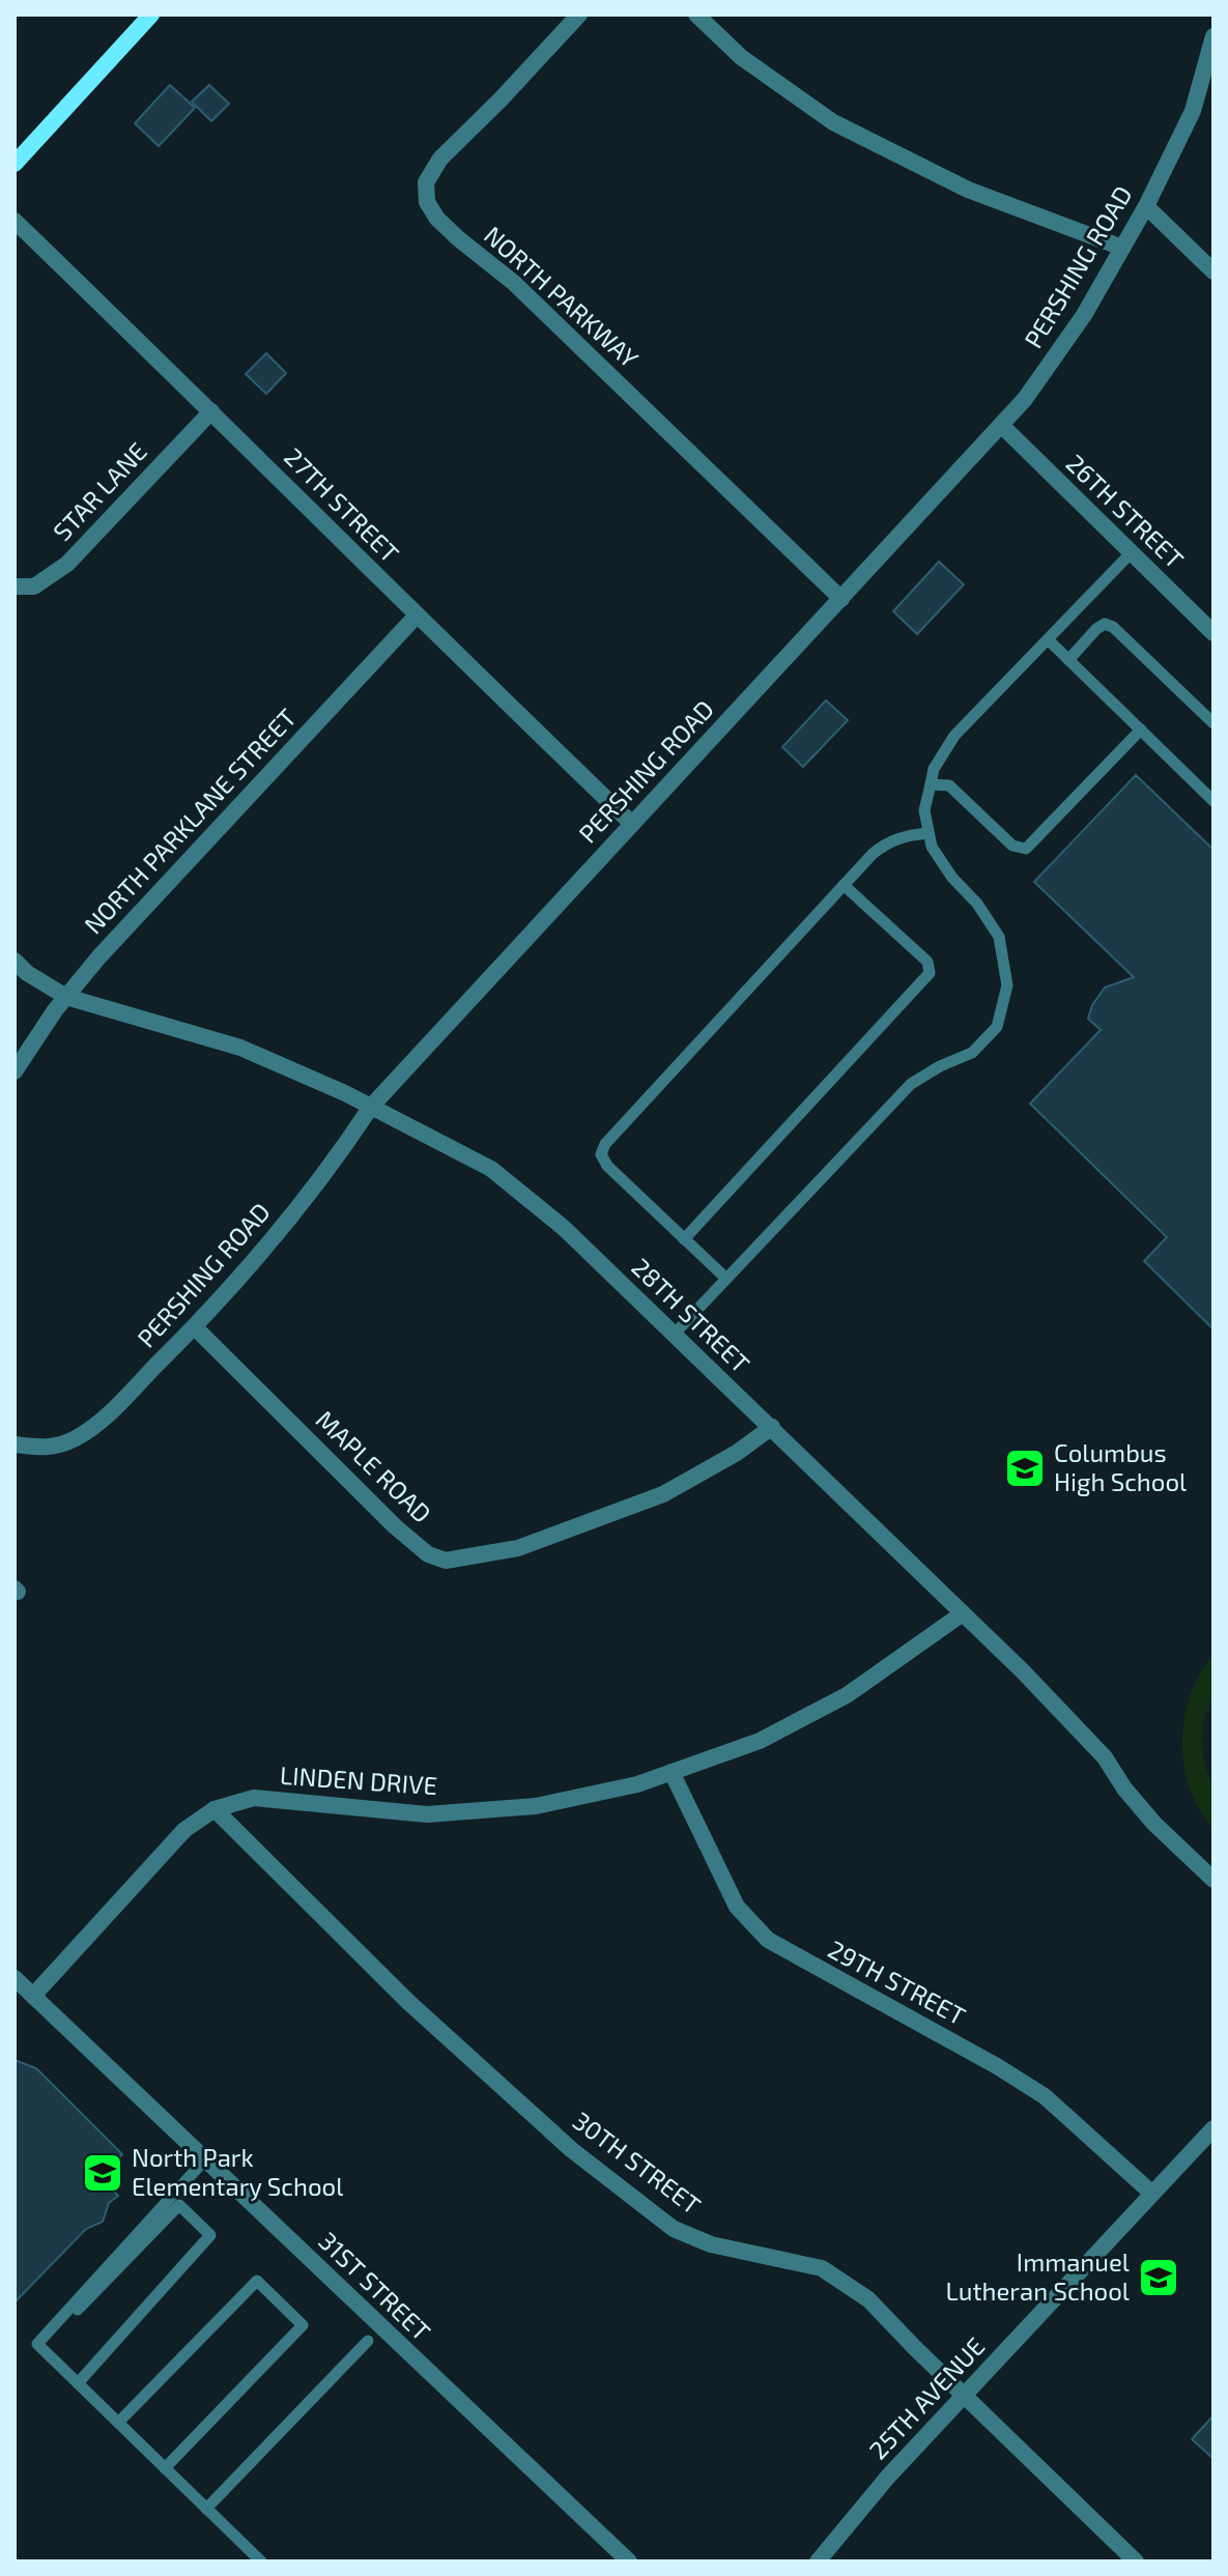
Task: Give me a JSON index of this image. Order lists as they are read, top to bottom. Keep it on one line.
{"streets":{"street":["PERSHING ROAD","NORTH PARKWAY","STAR LANE","27TH STREET","26TH STREET","NORTH PARKLANE STREET","28TH STREET","MAPLE ROAD","LINDEN DRIVE","29TH STREET","30TH STREET","31ST STREET","25TH AVENUE"]},"crossings":[["PERSHING ROAD","NORTH PARKWAY"],["PERSHING ROAD","27TH STREET"],["PERSHING ROAD","26TH STREET"],["PERSHING ROAD","28TH STREET"],["PERSHING ROAD","MAPLE ROAD"],["STAR LANE","27TH STREET"],["27TH STREET","NORTH PARKLANE STREET"],["NORTH PARKLANE STREET","28TH STREET"],["28TH STREET","MAPLE ROAD"],["28TH STREET","LINDEN DRIVE"],["LINDEN DRIVE","29TH STREET"],["LINDEN DRIVE","30TH STREET"],["LINDEN DRIVE","31ST STREET"],["29TH STREET","25TH AVENUE"],["30TH STREET","25TH AVENUE"]],"places":{"school or university":["Columbus High School","North Park Elementary School","Immanuel Lutheran School"]}}
